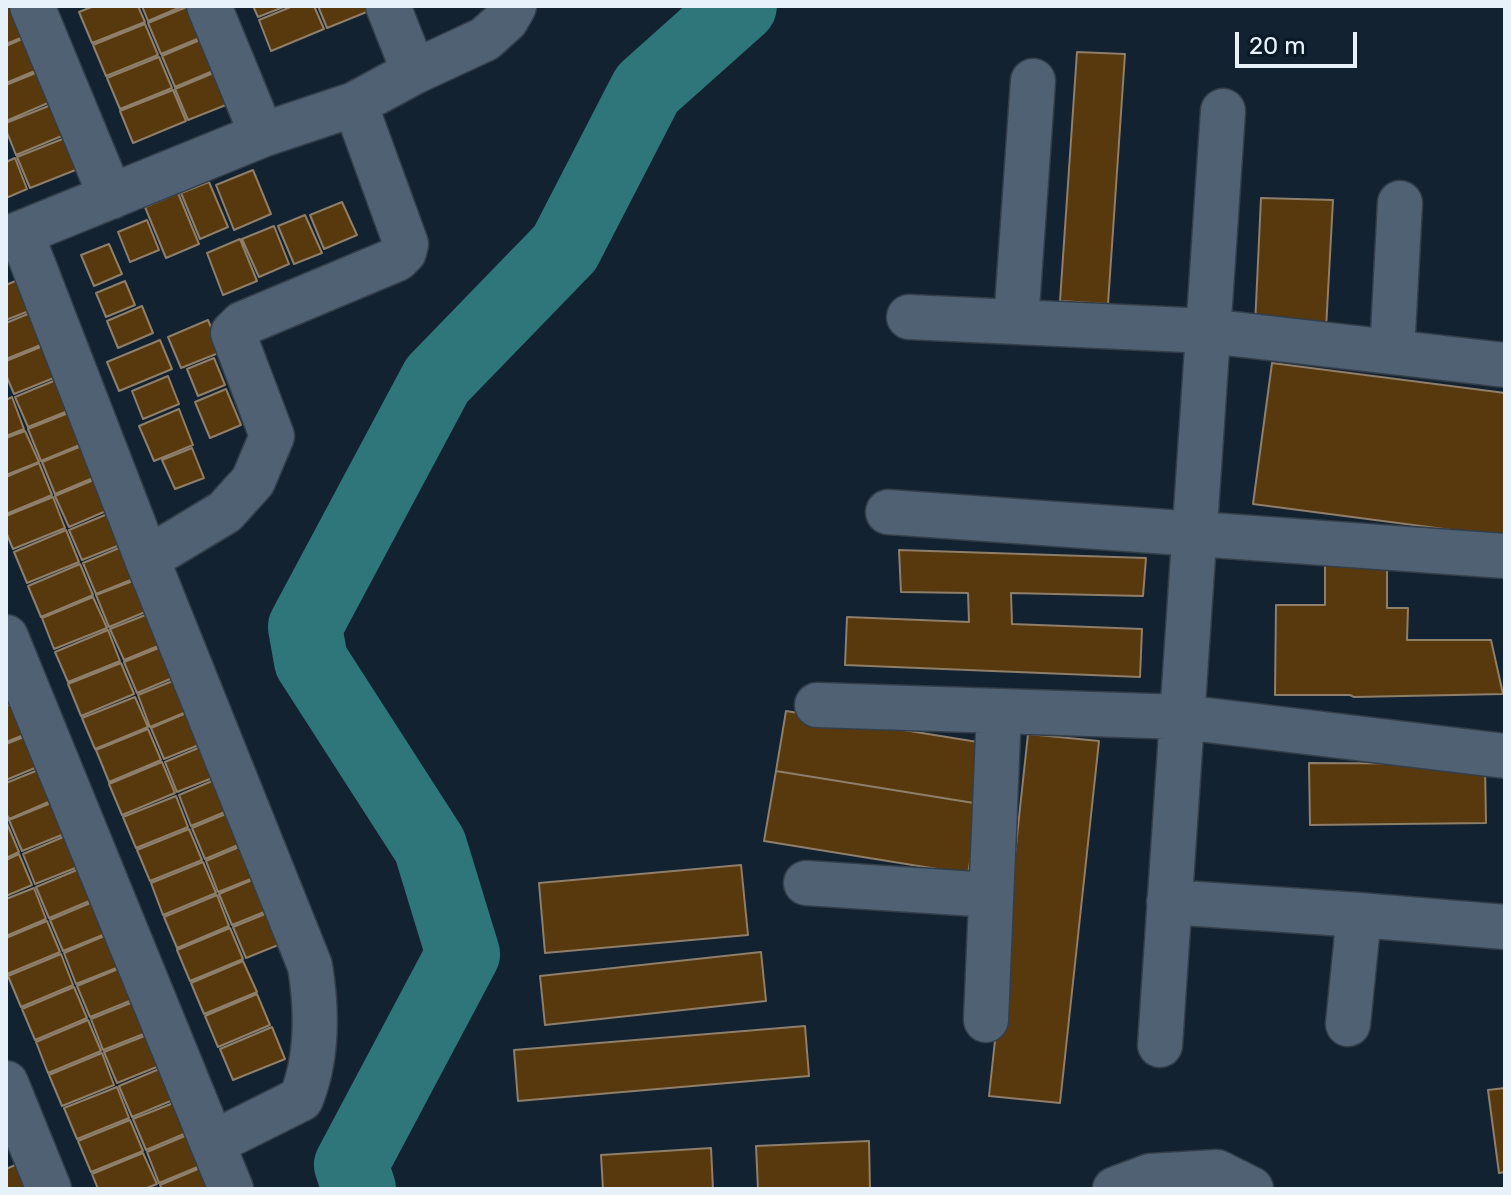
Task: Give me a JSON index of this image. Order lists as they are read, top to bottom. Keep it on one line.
{"scale_bar":"20 m"}
